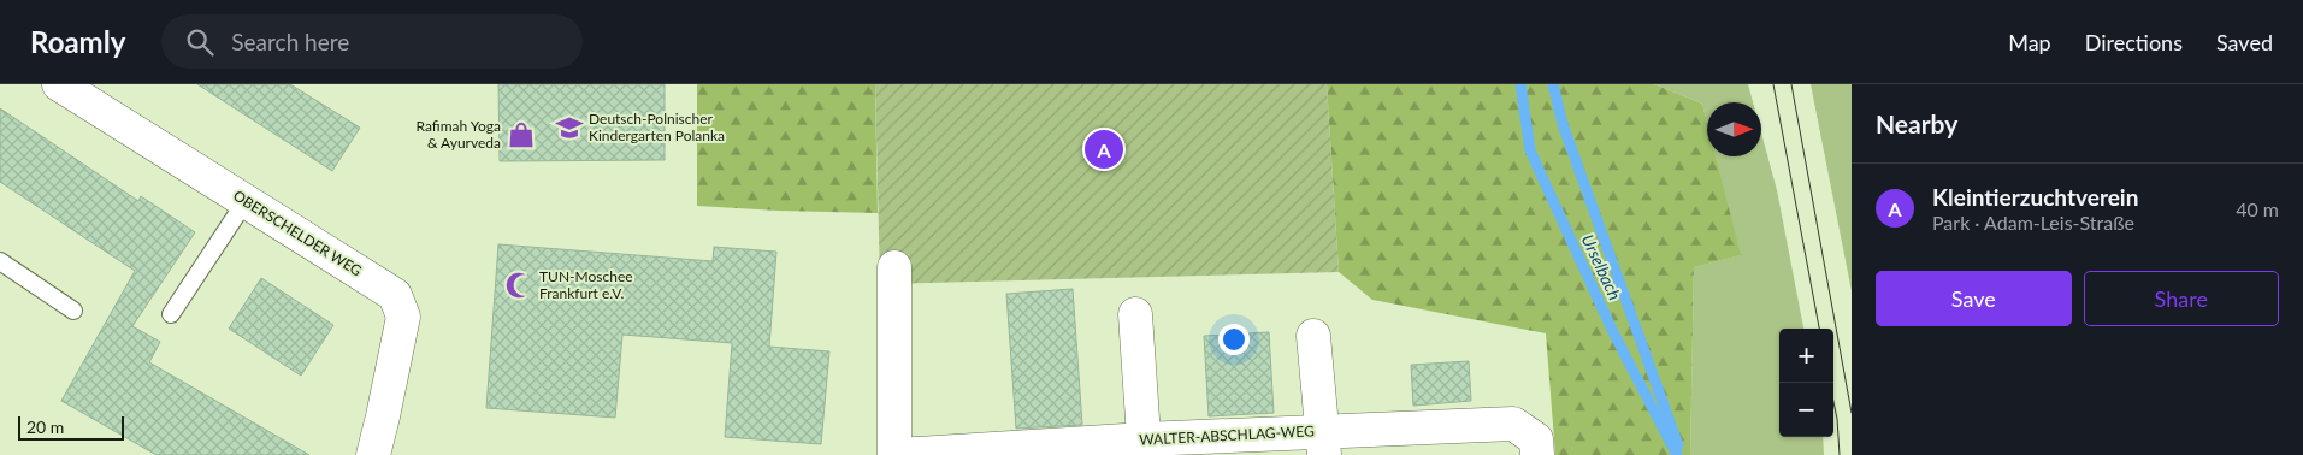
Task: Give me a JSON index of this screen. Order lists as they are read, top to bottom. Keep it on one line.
{"streets":{"street":["OBERSCHELDER WEG","WALTER-ABSCHLAG-WEG"]},"water":["Urselbach"],"places":{"school or university":["Deutsch-Polnischer Kindergarten Polanka"],"shop":["Rafimah Yoga & Ayurveda"],"mosque":["TUN-Moschee Frankfurt e.V."]},"scale_bar":"20 m","north":"right","page":{"header":"Roamly","search":"Search here","nav":["Map","Directions","Saved"],"heading":"Nearby","pins":"A","list":[{"mark":"A","name":"Kleintierzuchtverein","note":"Park · Adam-Leis-Straße","value":"40 m"}],"buttons":["Save","Share"],"map_buttons":["+","−"],"scale":"20 m"}}
